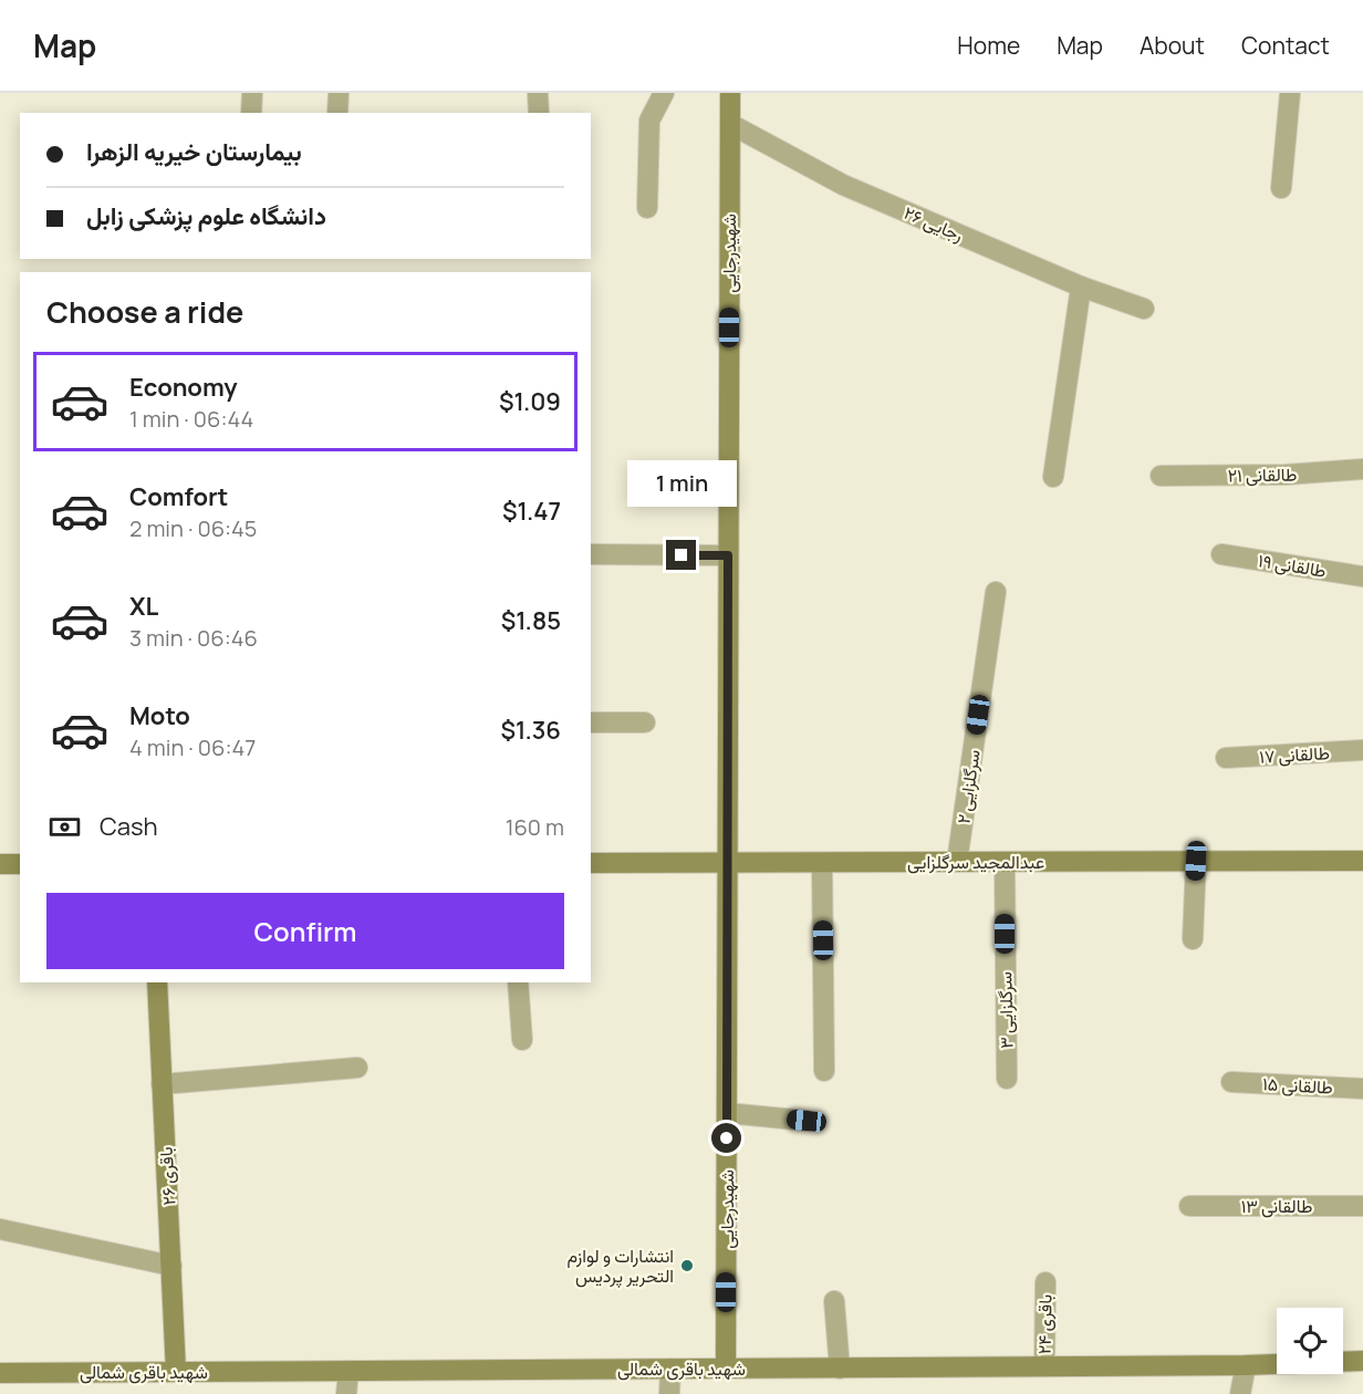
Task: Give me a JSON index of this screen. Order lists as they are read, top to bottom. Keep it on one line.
{"streets":{"street":["رجایی ۲۶","شهیدرجایی","طالقانی ۲۱","طالقانی ۱۹","طالقانی ۱۷","سرگلزایی ۲","عبدالمجید سرگلزایی","سرگلزایی ۳","طالقانی ۱۵","باقری ۲۶","طالقانی ۱۳","باقری ۲۴","شهید باقری شمالی"]},"crossings":[["رجایی ۲۶","شهیدرجایی"],["شهیدرجایی","عبدالمجید سرگلزایی"],["شهیدرجایی","شهید باقری شمالی"],["سرگلزایی ۲","عبدالمجید سرگلزایی"],["عبدالمجید سرگلزایی","سرگلزایی ۳"],["باقری ۲۶","شهید باقری شمالی"],["باقری ۲۴","شهید باقری شمالی"]],"places":["انتشارات و لوازم التحریر پردیس"],"page":{"header":"Map","nav":["Home","Map","About","Contact"],"banner":["بیمارستان خیریه الزهرا","دانشگاه علوم پزشکی زابل"],"heading":"Choose a ride","list":[{"name":"Economy","note":"1 min · 06:44","value":"$1.09"},{"name":"Comfort","note":"2 min · 06:45","value":"$1.47"},{"name":"XL","note":"3 min · 06:46","value":"$1.85"},{"name":"Moto","note":"4 min · 06:47","value":"$1.36"}],"bubble":"1 min","pay":["Cash","160 m"],"buttons":"Confirm"}}
